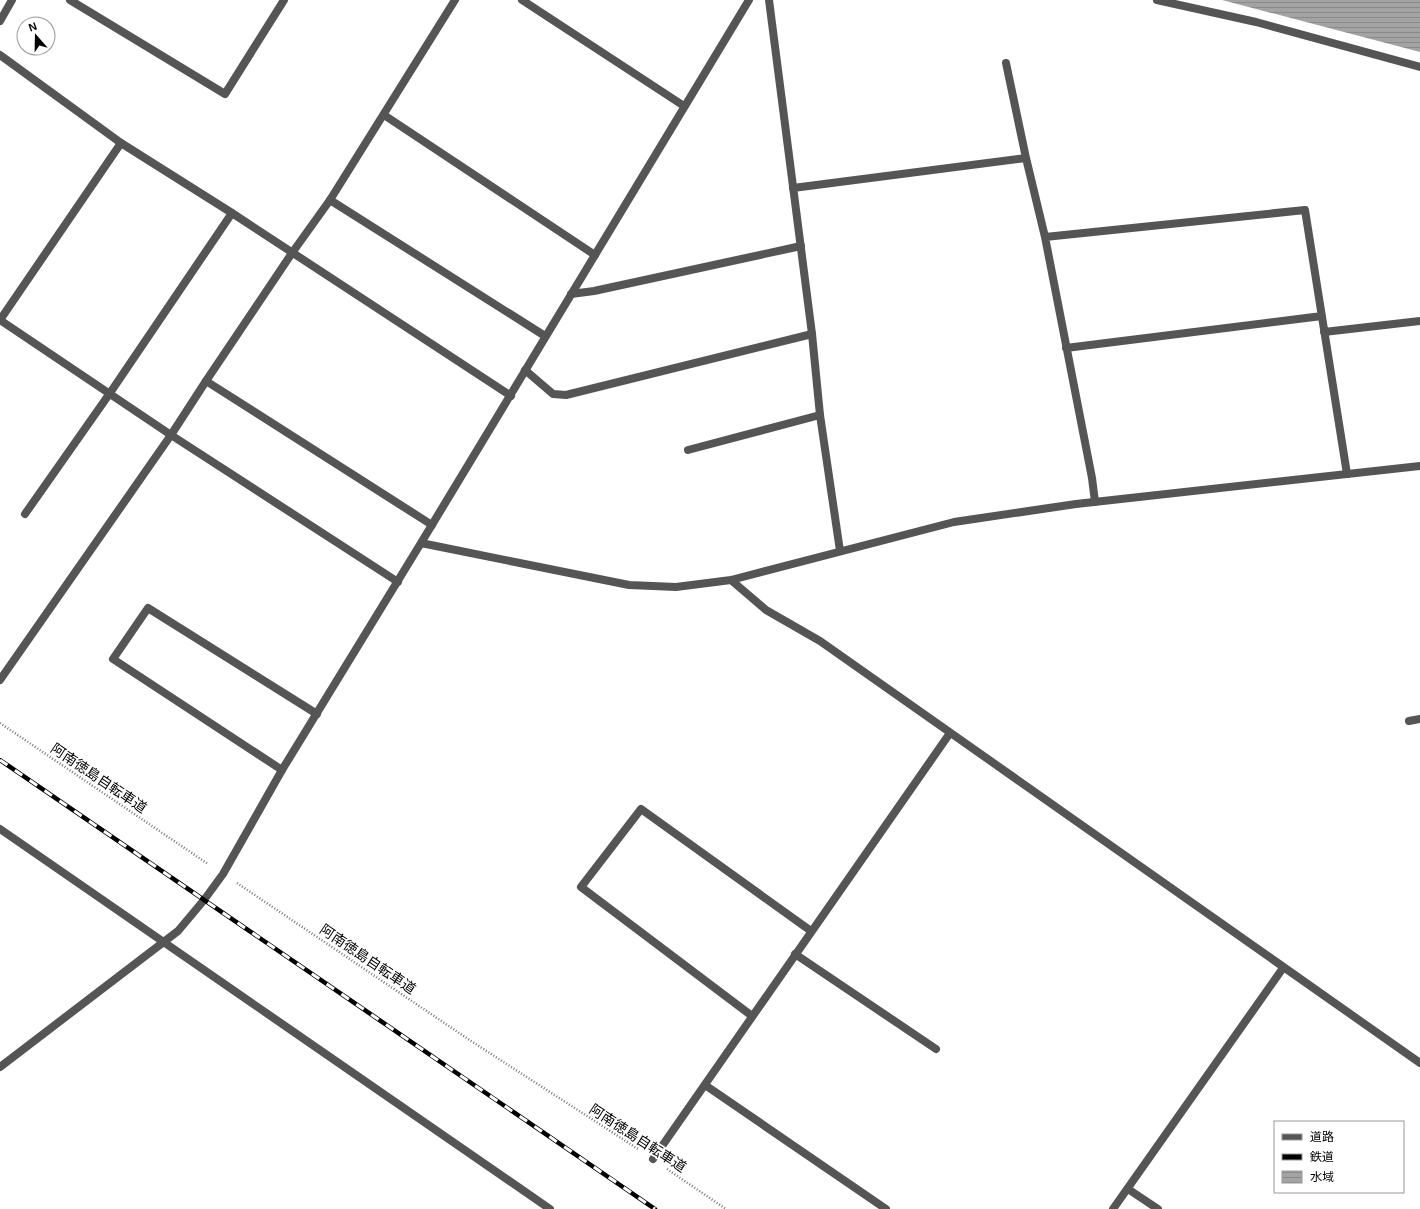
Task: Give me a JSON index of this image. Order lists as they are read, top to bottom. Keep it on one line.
{"streets":{"path":["阿南徳島自転車道"]},"legend":["道路","鉄道","水域"],"north":"top"}
